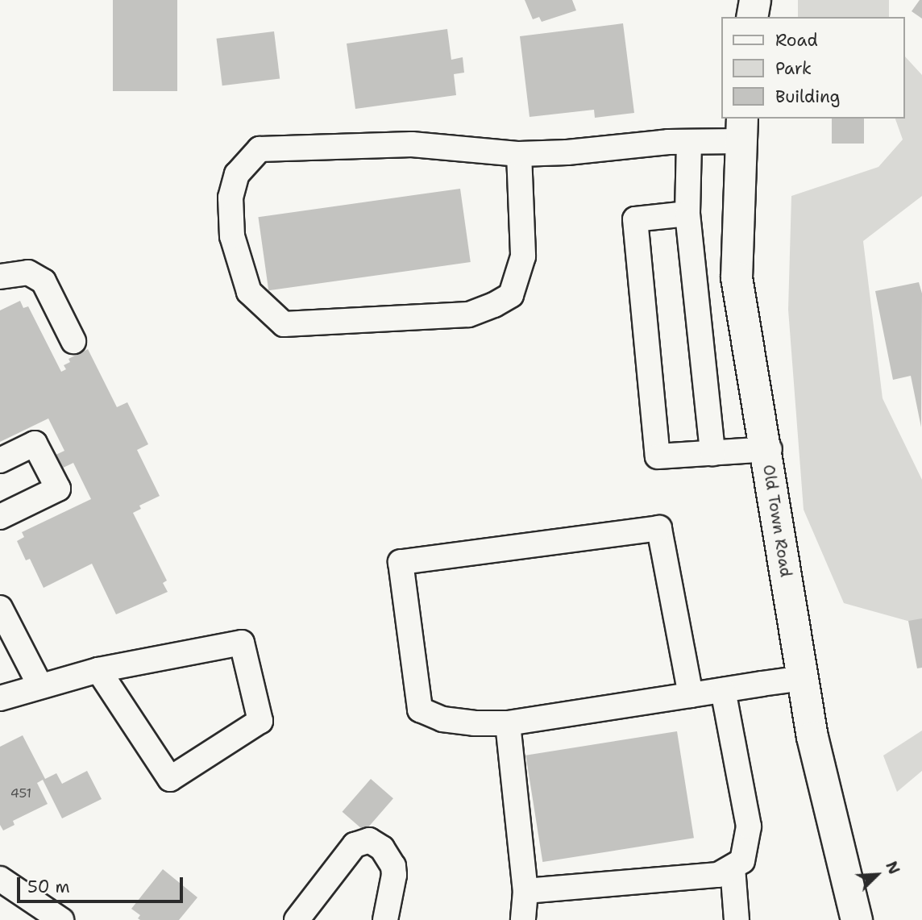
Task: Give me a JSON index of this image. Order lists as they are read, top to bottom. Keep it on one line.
{"streets":{"main road":["Old Town Road"]},"house_numbers":["451"],"legend":["Road","Park","Building"],"scale_bar":"50 m","north":"top right"}
